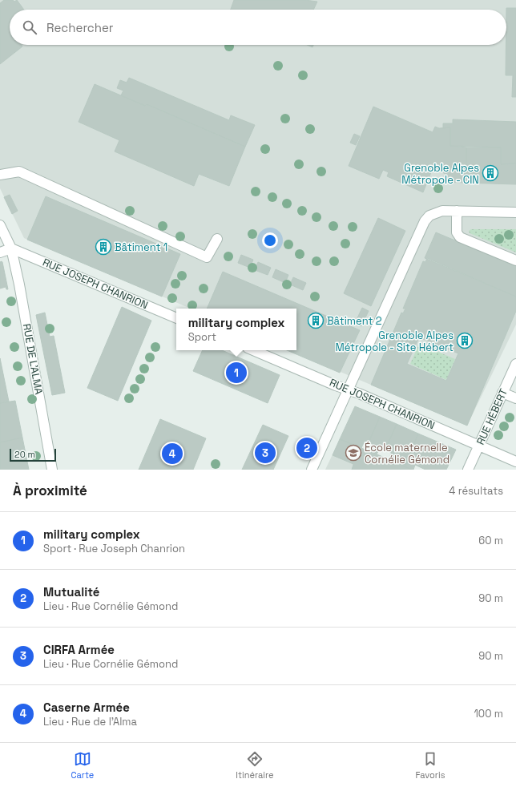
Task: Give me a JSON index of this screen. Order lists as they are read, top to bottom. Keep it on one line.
{"streets":{"street":["RUE JOSEPH CHANRION","RUE DE L'ALMA","RUE HÉBERT"]},"crossings":[["RUE JOSEPH CHANRION","RUE DE L'ALMA"],["RUE JOSEPH CHANRION","RUE HÉBERT"]],"places":{"building":["Grenoble Alpes Métropole - CIN","Bâtiment 1","Bâtiment 2","Grenoble Alpes Métropole - Site Hébert"],"school or university":["École maternelle Cornélie Gémond"]},"scale_bar":"20 m","page":{"search":"Rechercher","popup":["military complex","Sport"],"pins":["1","2","3","4"],"scale":"20 m","heading":["À proximité","4 résultats"],"list":[{"mark":"1","name":"military complex","note":"Sport · Rue Joseph Chanrion","value":"60 m"},{"mark":"2","name":"Mutualité","note":"Lieu · Rue Cornélie Gémond","value":"90 m"},{"mark":"3","name":"CIRFA Armée","note":"Lieu · Rue Cornélie Gémond","value":"90 m"},{"mark":"4","name":"Caserne Armée","note":"Lieu · Rue de l'Alma","value":"100 m"}],"nav":["Carte","Itinéraire","Favoris"]}}
